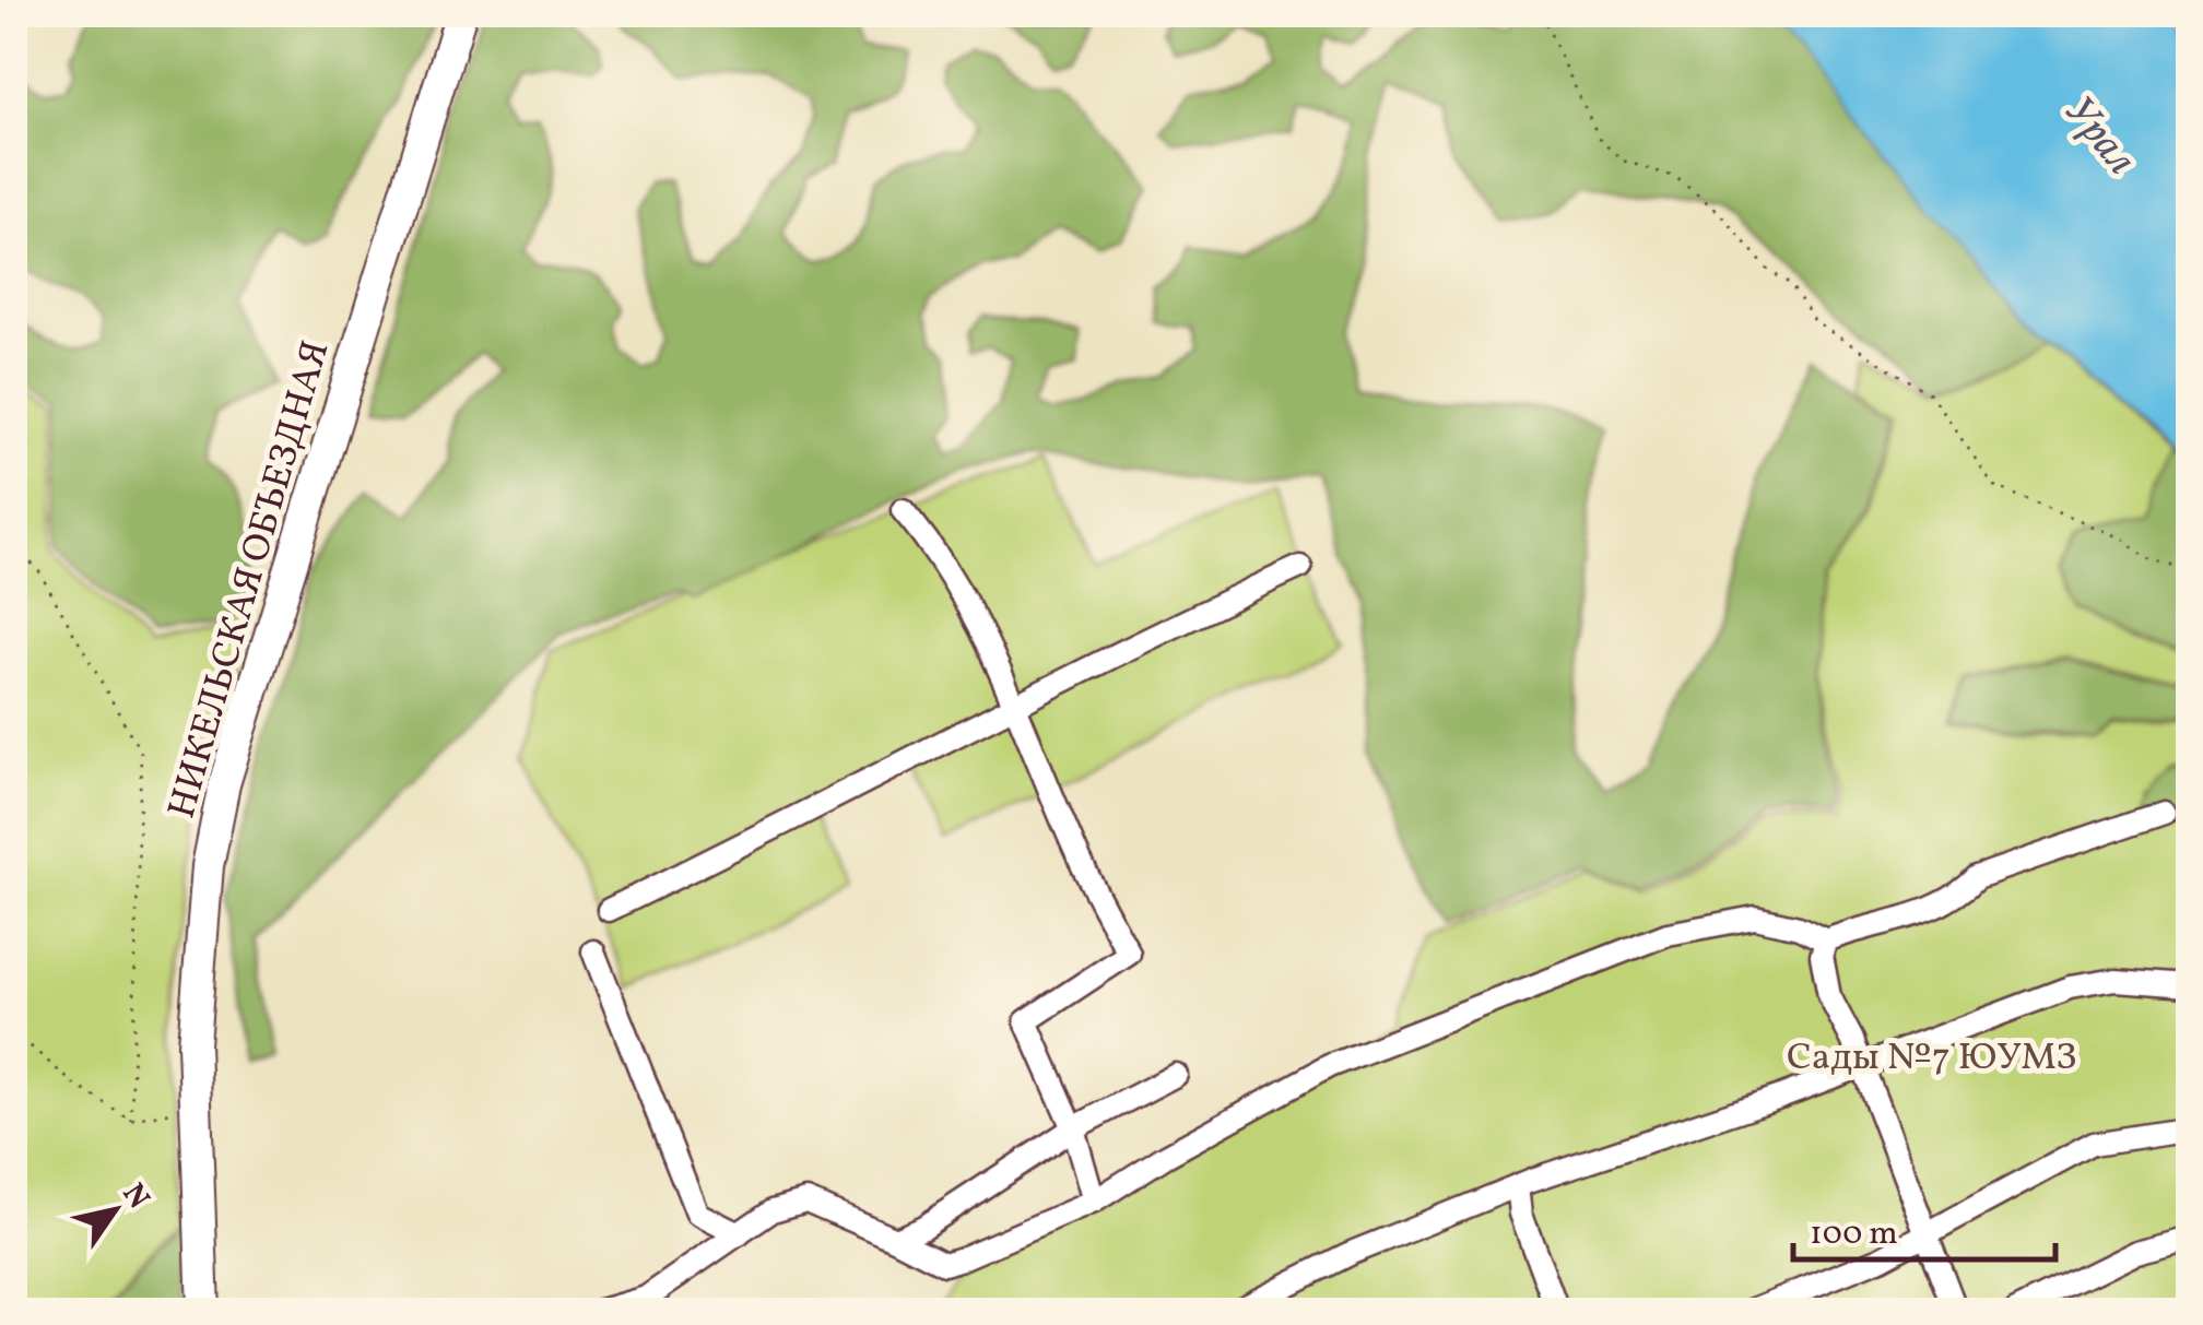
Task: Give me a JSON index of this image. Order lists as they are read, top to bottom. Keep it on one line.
{"streets":{"main road":["НИКЕЛЬСКАЯ ОБЪЕЗДНАЯ"]},"water":["Урал"],"parks":["Сады №7 ЮУМЗ"],"scale_bar":"100 m","north":"top right"}
